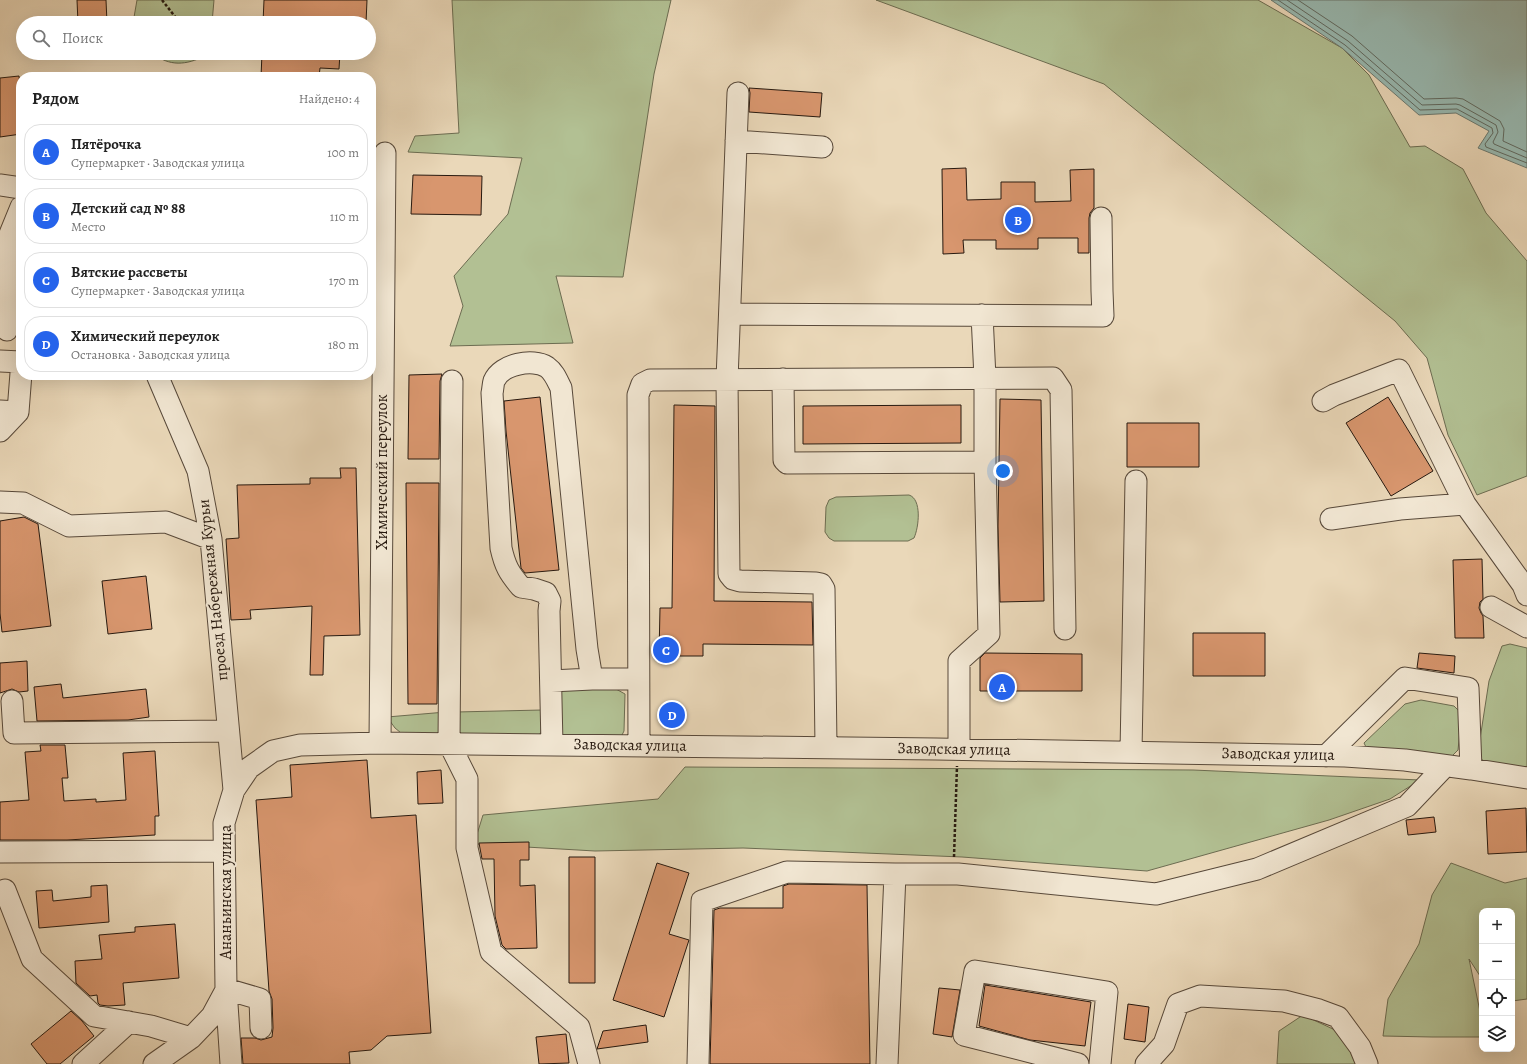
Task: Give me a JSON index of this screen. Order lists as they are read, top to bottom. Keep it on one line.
{"streets":{"street":["Химический переулок","проезд Набережная Курьи","Заводская улица","Ананьинская улица"]},"crossings":[["Химический переулок","Заводская улица"],["Химический переулок","Ананьинская улица"],["проезд Набережная Курьи","Ананьинская улица"],["Заводская улица","Ананьинская улица"]],"page":{"search":"Поиск","heading":["Рядом","Найдено: 4"],"list":[{"mark":"A","name":"Пятёрочка","note":"Супермаркет · Заводская улица","value":"100 m"},{"mark":"B","name":"Детский сад № 88","note":"Место","value":"110 m"},{"mark":"C","name":"Вятские рассветы","note":"Супермаркет · Заводская улица","value":"170 m"},{"mark":"D","name":"Химический переулок","note":"Остановка · Заводская улица","value":"180 m"}],"pins":["B","C","A","D"],"map_buttons":["+","−"]}}
